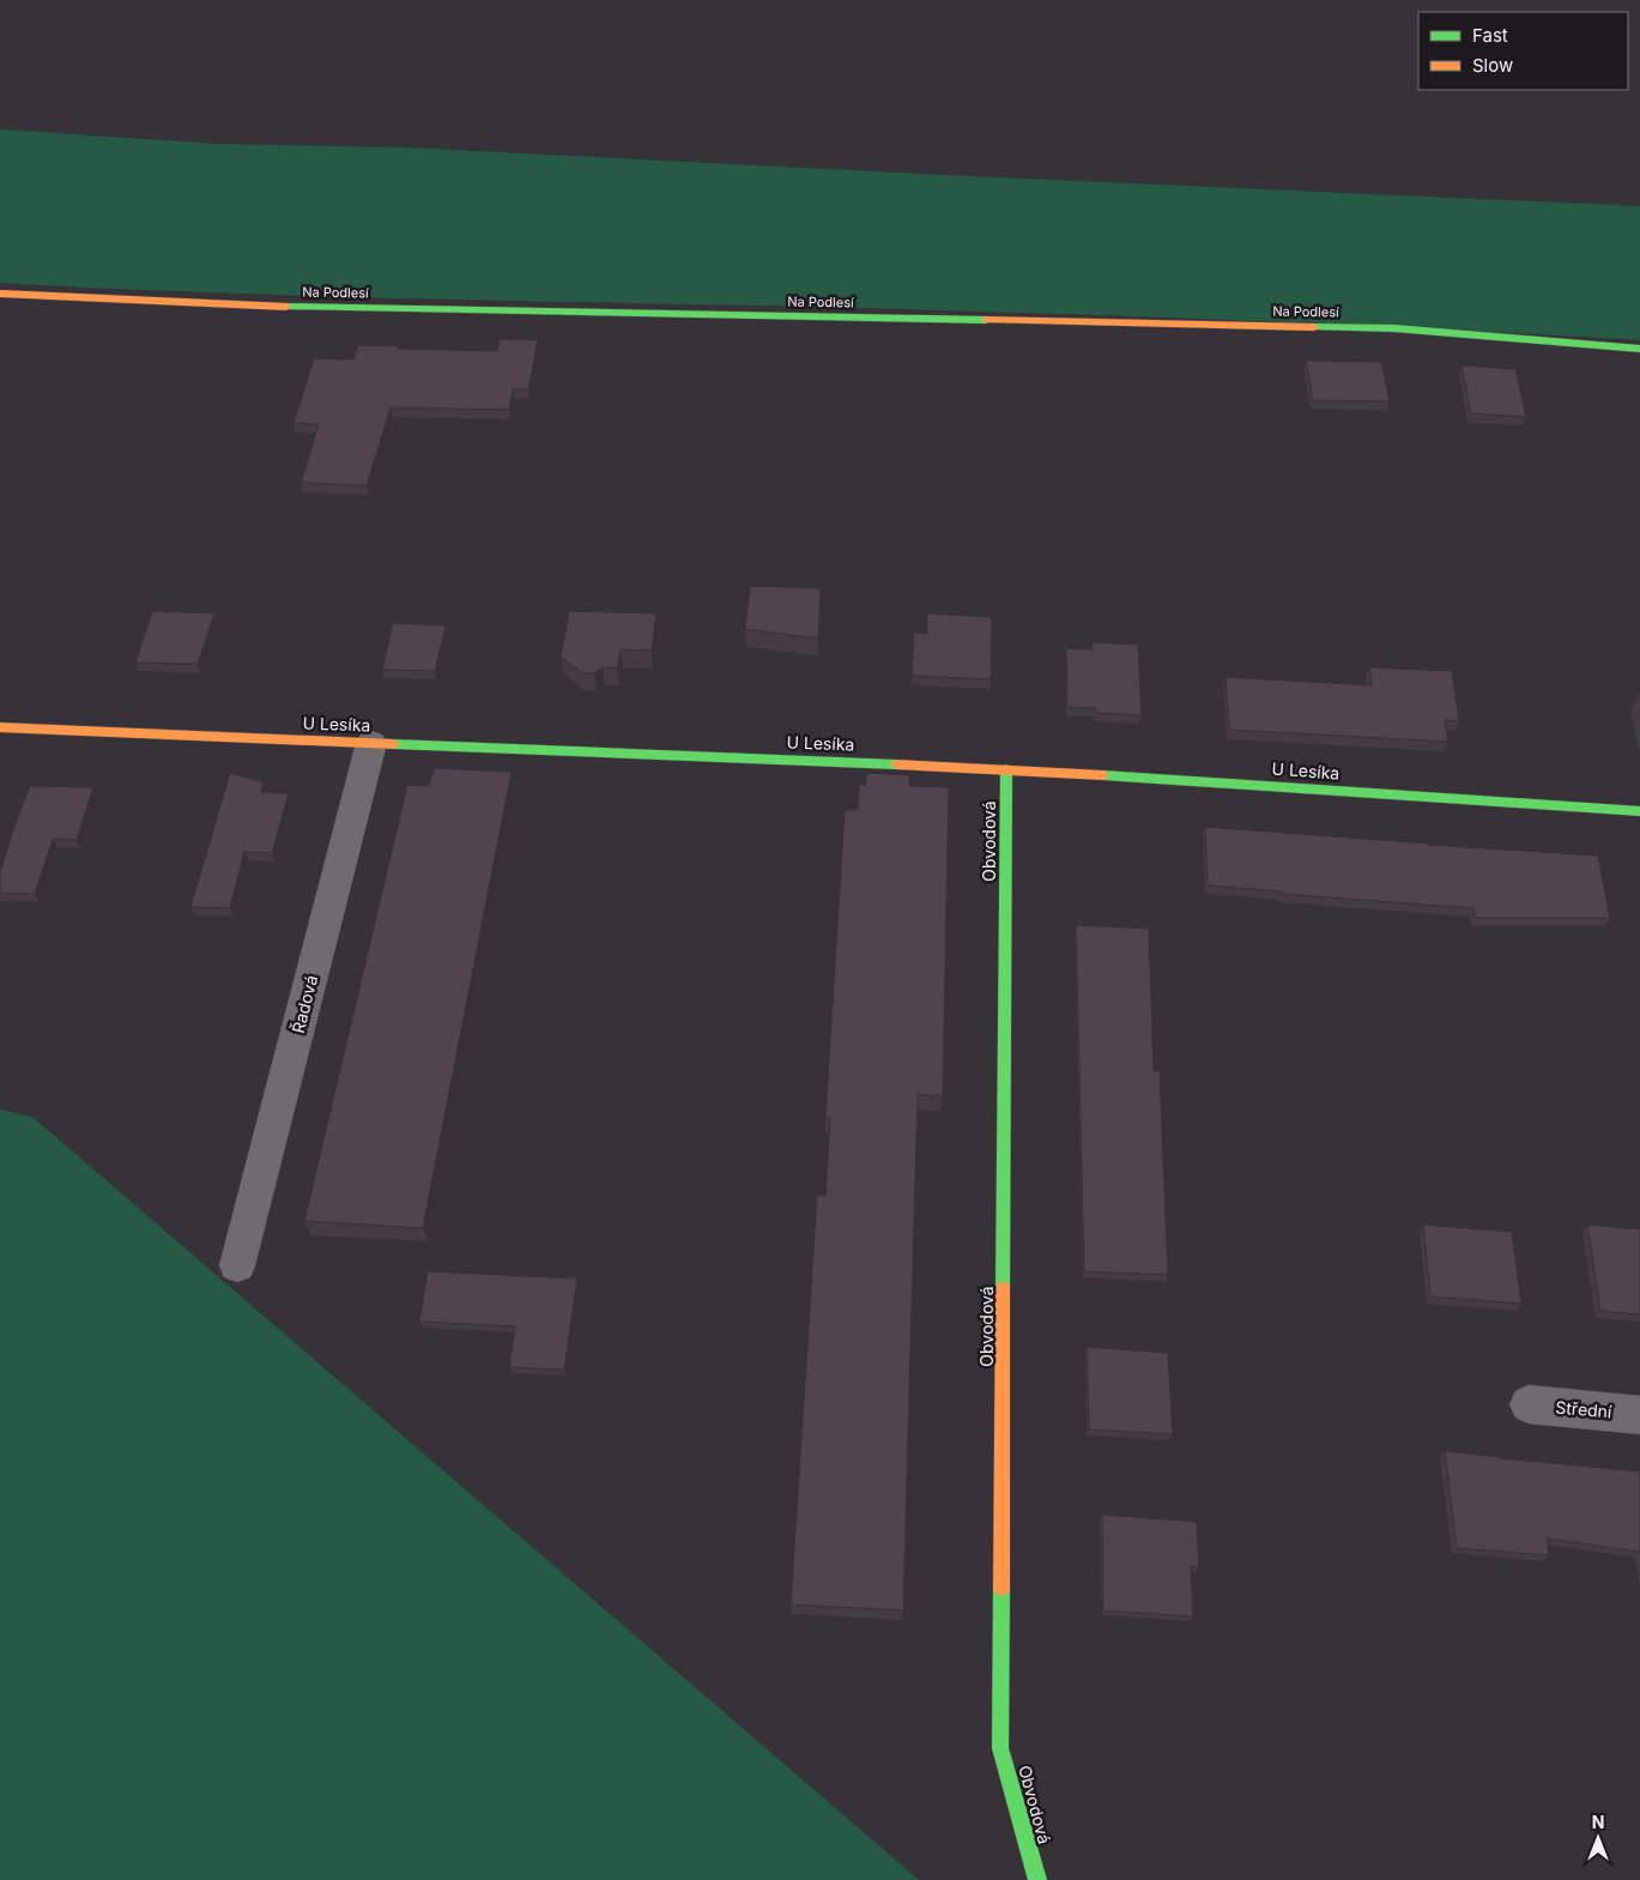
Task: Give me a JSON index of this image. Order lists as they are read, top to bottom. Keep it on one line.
{"streets":{"street":["Na Podlesí","U Lesíka","Obvodová","Řadová","Střední"]},"crossings":[["U Lesíka","Obvodová"],["U Lesíka","Řadová"]],"legend":["Fast","Slow"],"north":"top"}
